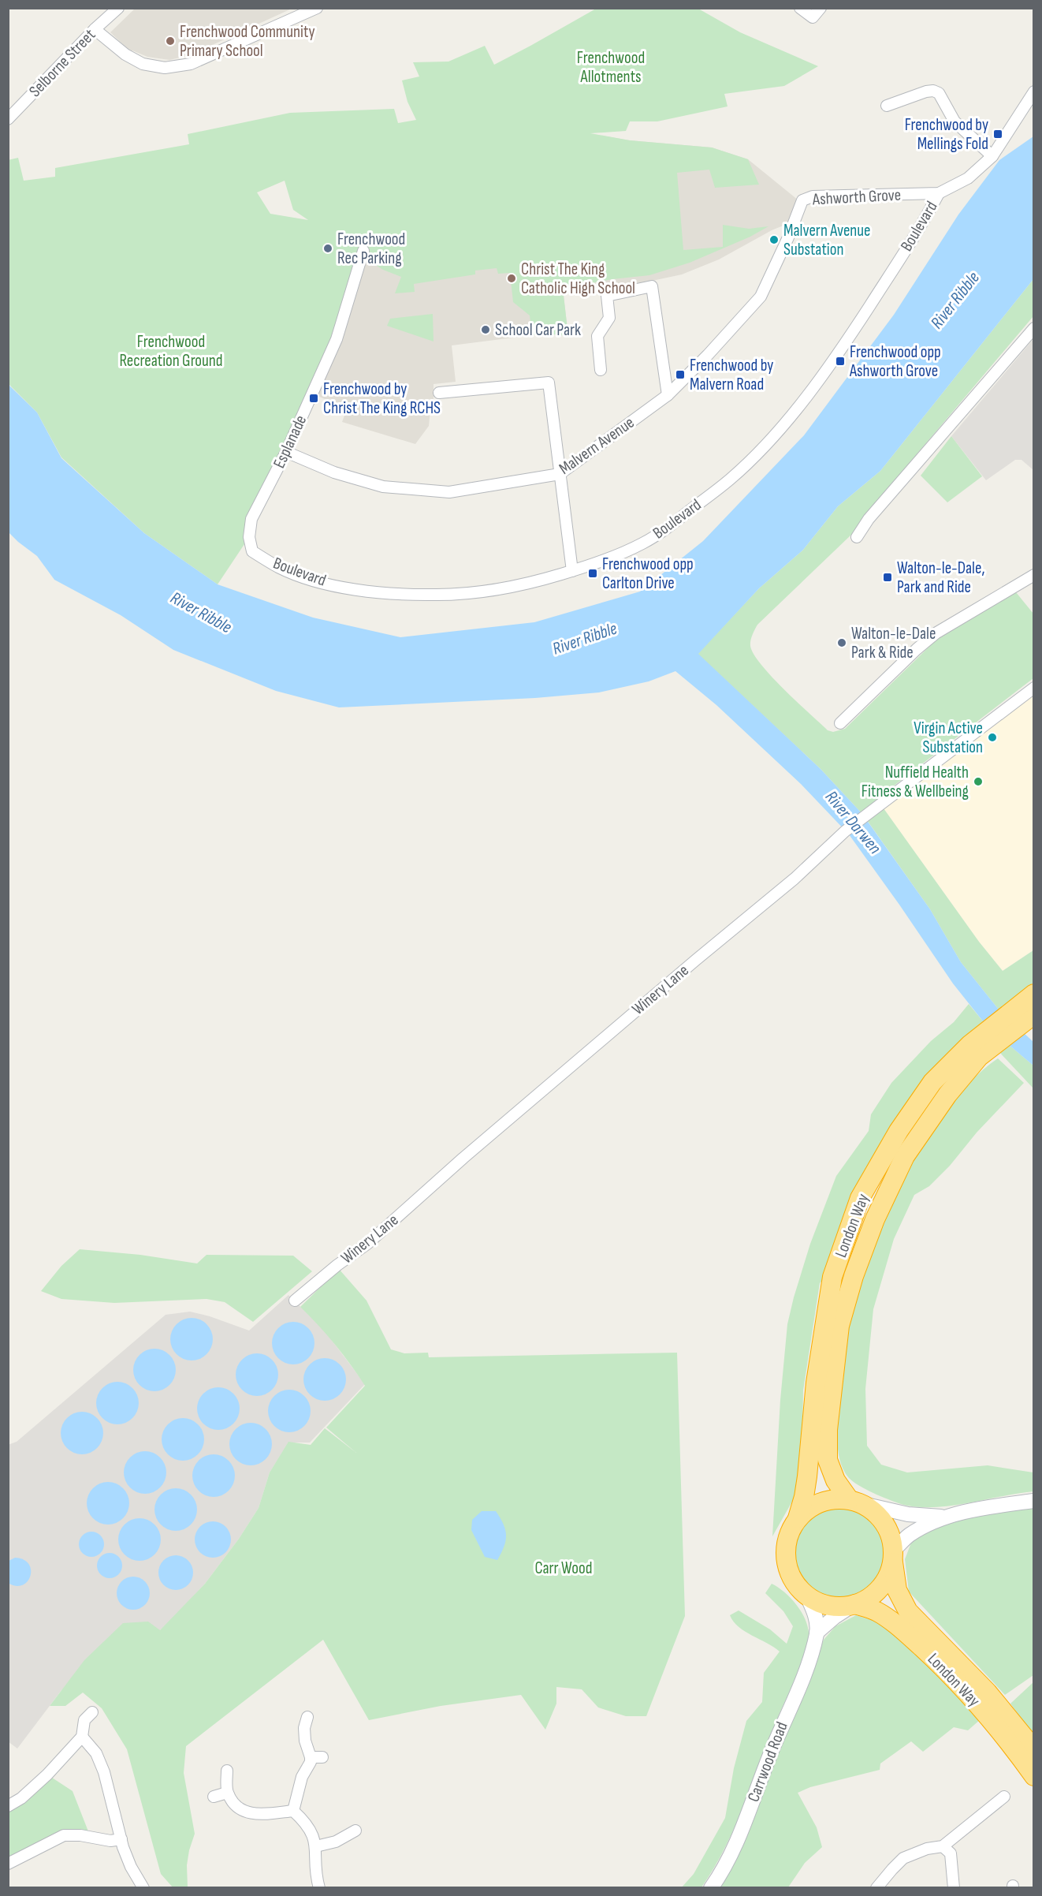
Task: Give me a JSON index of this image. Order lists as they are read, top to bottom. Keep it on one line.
{"streets":{"highway":["London Way"],"street":["Selborne Street","Ashworth Grove","Boulevard","Esplanade","Malvern Avenue","Winery Lane","Carrwood Road"]},"crossings":[["Ashworth Grove","Boulevard"],["Ashworth Grove","Malvern Avenue"],["Boulevard","Esplanade"],["Esplanade","Malvern Avenue"],["London Way","Carrwood Road"]],"water":["River Ribble","River Darwen"],"parks":["Frenchwood Allotments","Frenchwood Recreation Ground","Carr Wood"],"places":{"other":["Frenchwood Community Primary School","Malvern Avenue Substation","Frenchwood Rec Parking","Christ The King Catholic High School","School Car Park","Walton-le-Dale Park & Ride","Virgin Active Substation","Nuffield Health Fitness & Wellbeing"],"transit":["Frenchwood by Mellings Fold","Frenchwood opp Ashworth Grove","Frenchwood by Malvern Road","Frenchwood by Christ The King RCHS","Frenchwood opp Carlton Drive","Walton-le-Dale, Park and Ride"]}}
